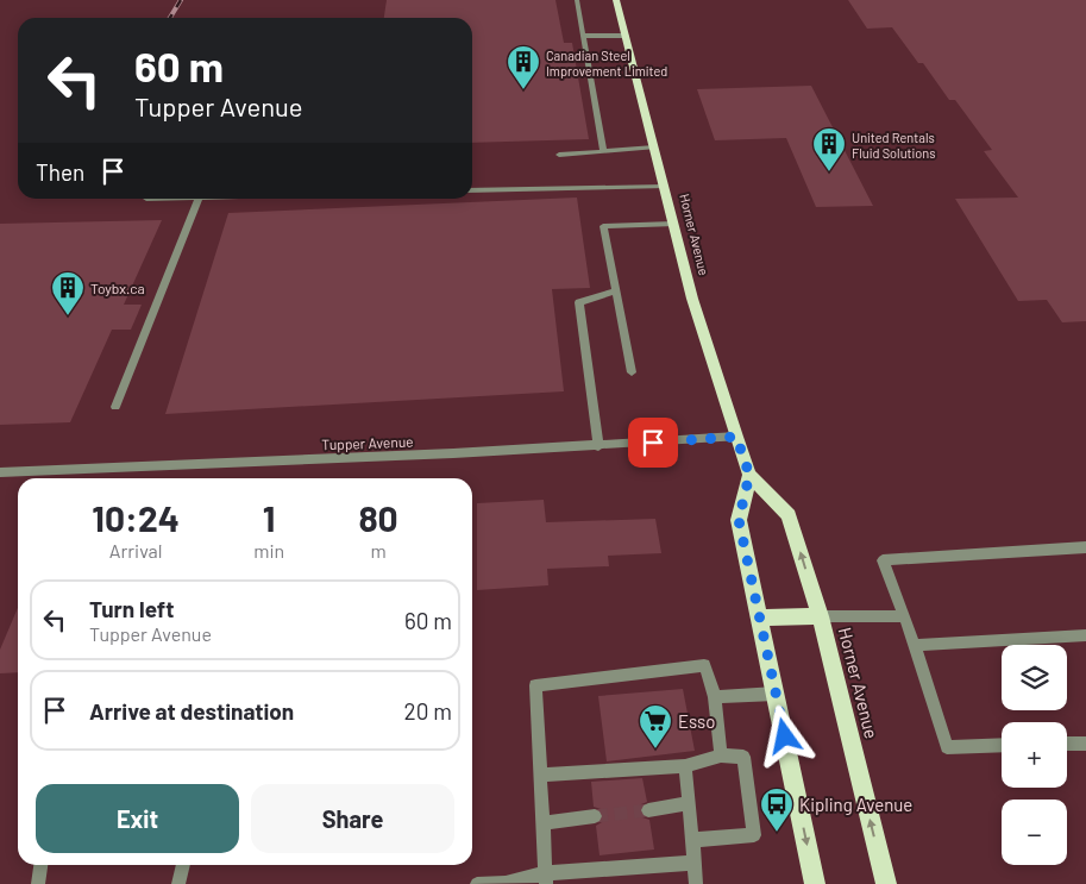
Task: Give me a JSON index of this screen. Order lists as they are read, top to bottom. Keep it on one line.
{"streets":{"main road":["Horner Avenue"],"street":["Tupper Avenue"]},"crossings":[["Horner Avenue","Tupper Avenue"]],"places":{"building":["Canadian Steel Improvement Limited","United Rentals Fluid Solutions","Toybx.ca"],"supermarket":["Esso"],"bus stop":["Kipling Avenue"]},"page":{"turn":["60 m","Tupper Avenue"],"then":"Then","eta":["10:24","Arrival","1","min","80","m"],"list":[{"name":"Turn left","note":"Tupper Avenue","value":"60 m"},{"name":"Arrive at destination","value":"20 m"}],"map_buttons":["+","−"],"buttons":["Exit","Share"]}}
